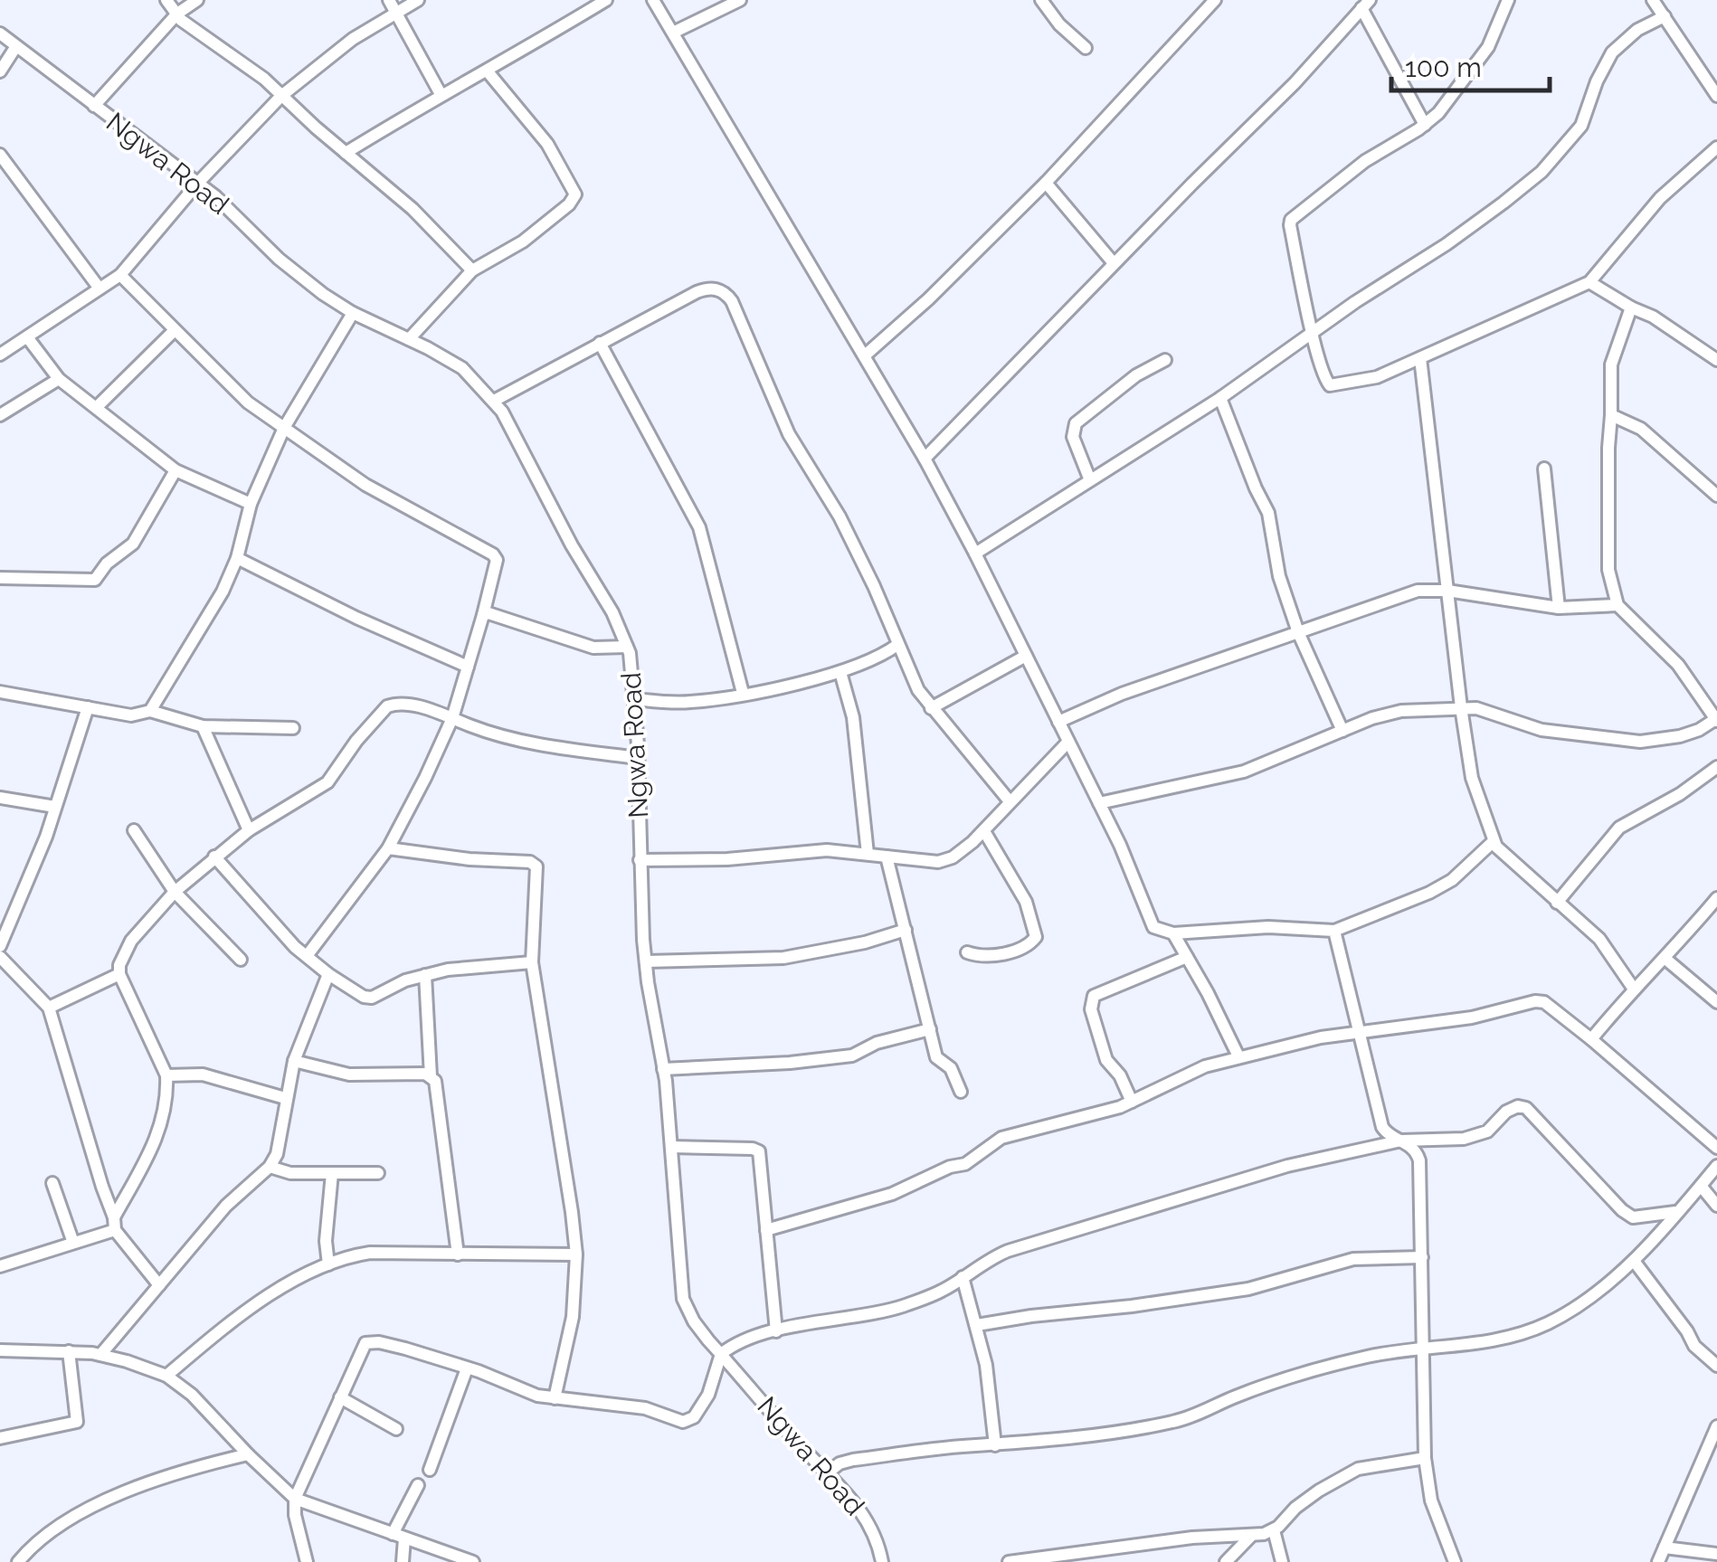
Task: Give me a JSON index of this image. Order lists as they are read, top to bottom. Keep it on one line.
{"streets":{"street":["Ngwa Road"]},"scale_bar":"100 m"}
